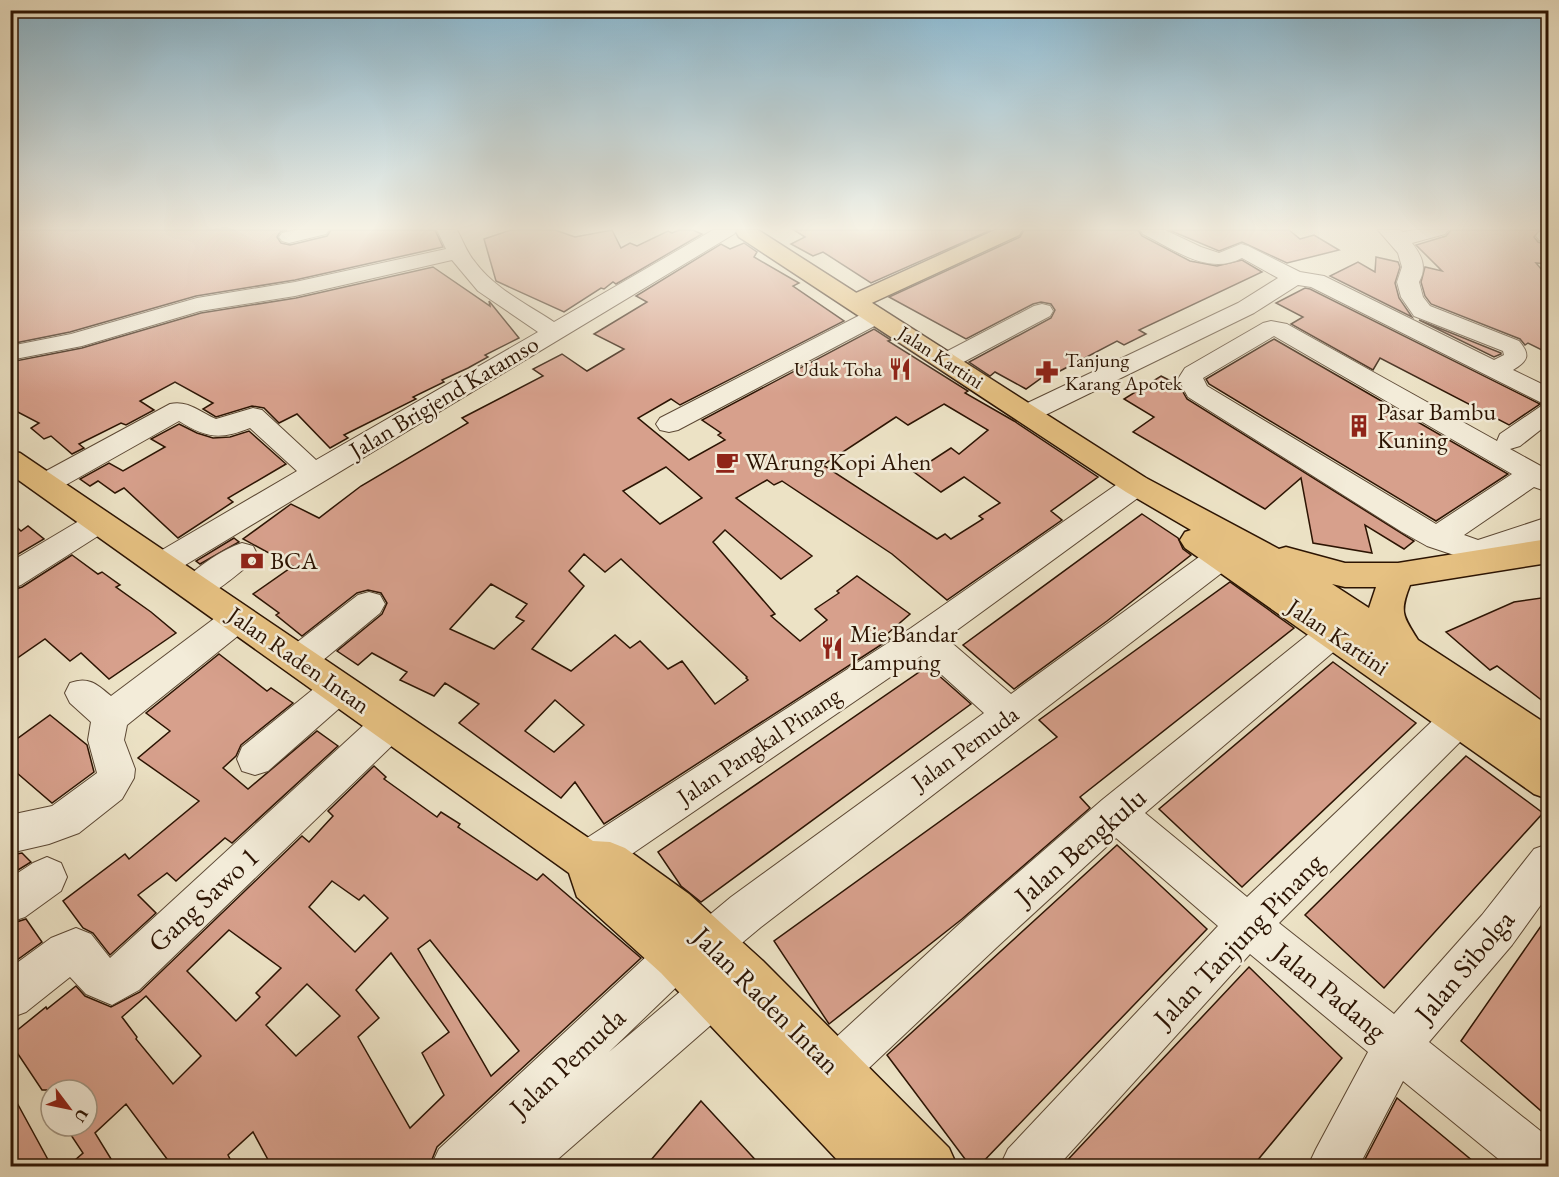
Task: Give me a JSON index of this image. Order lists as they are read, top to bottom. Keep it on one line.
{"streets":{"main road":["Jalan Kartini","Jalan Raden Intan"],"street":["Jalan Brigjend Katamso","Jalan Pangkal Pinang","Jalan Pemuda","Jalan Bengkulu","Gang Sawo 1","Jalan Tanjung Pinang","Jalan Sibolga","Jalan Padang"]},"crossings":[["Jalan Kartini","Jalan Pangkal Pinang"],["Jalan Kartini","Jalan Pemuda"],["Jalan Kartini","Jalan Bengkulu"],["Jalan Kartini","Jalan Tanjung Pinang"],["Jalan Brigjend Katamso","Jalan Raden Intan"],["Jalan Raden Intan","Jalan Pangkal Pinang"],["Jalan Raden Intan","Jalan Pemuda"],["Jalan Raden Intan","Jalan Bengkulu"],["Jalan Raden Intan","Gang Sawo 1"],["Jalan Bengkulu","Jalan Padang"],["Jalan Tanjung Pinang","Jalan Padang"],["Jalan Sibolga","Jalan Padang"]],"places":{"restaurant":["Uduk Toha","Mie Bandar Lampung"],"pharmacy":["Tanjung Karang Apotek"],"building":["Pasar Bambu Kuning"],"cafe":["WArung Kopi Ahen"],"bank":["BCA"]},"north":"bottom right"}
